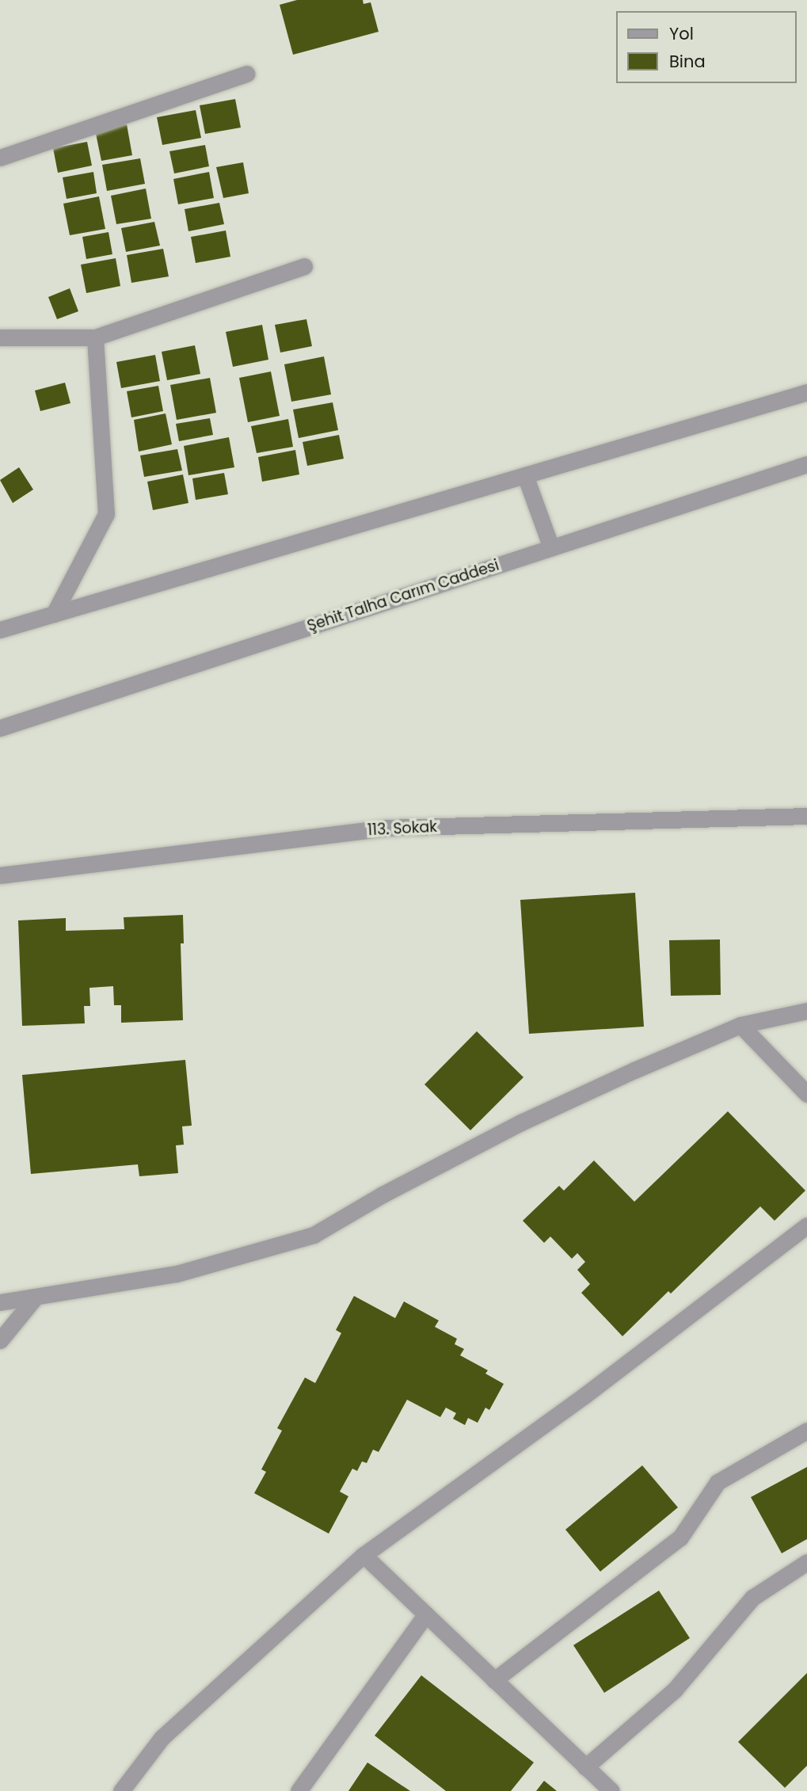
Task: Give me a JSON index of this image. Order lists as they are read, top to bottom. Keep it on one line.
{"streets":{"street":["Şehit Talha Carım Caddesi","113. Sokak"]},"legend":["Yol","Bina"]}
